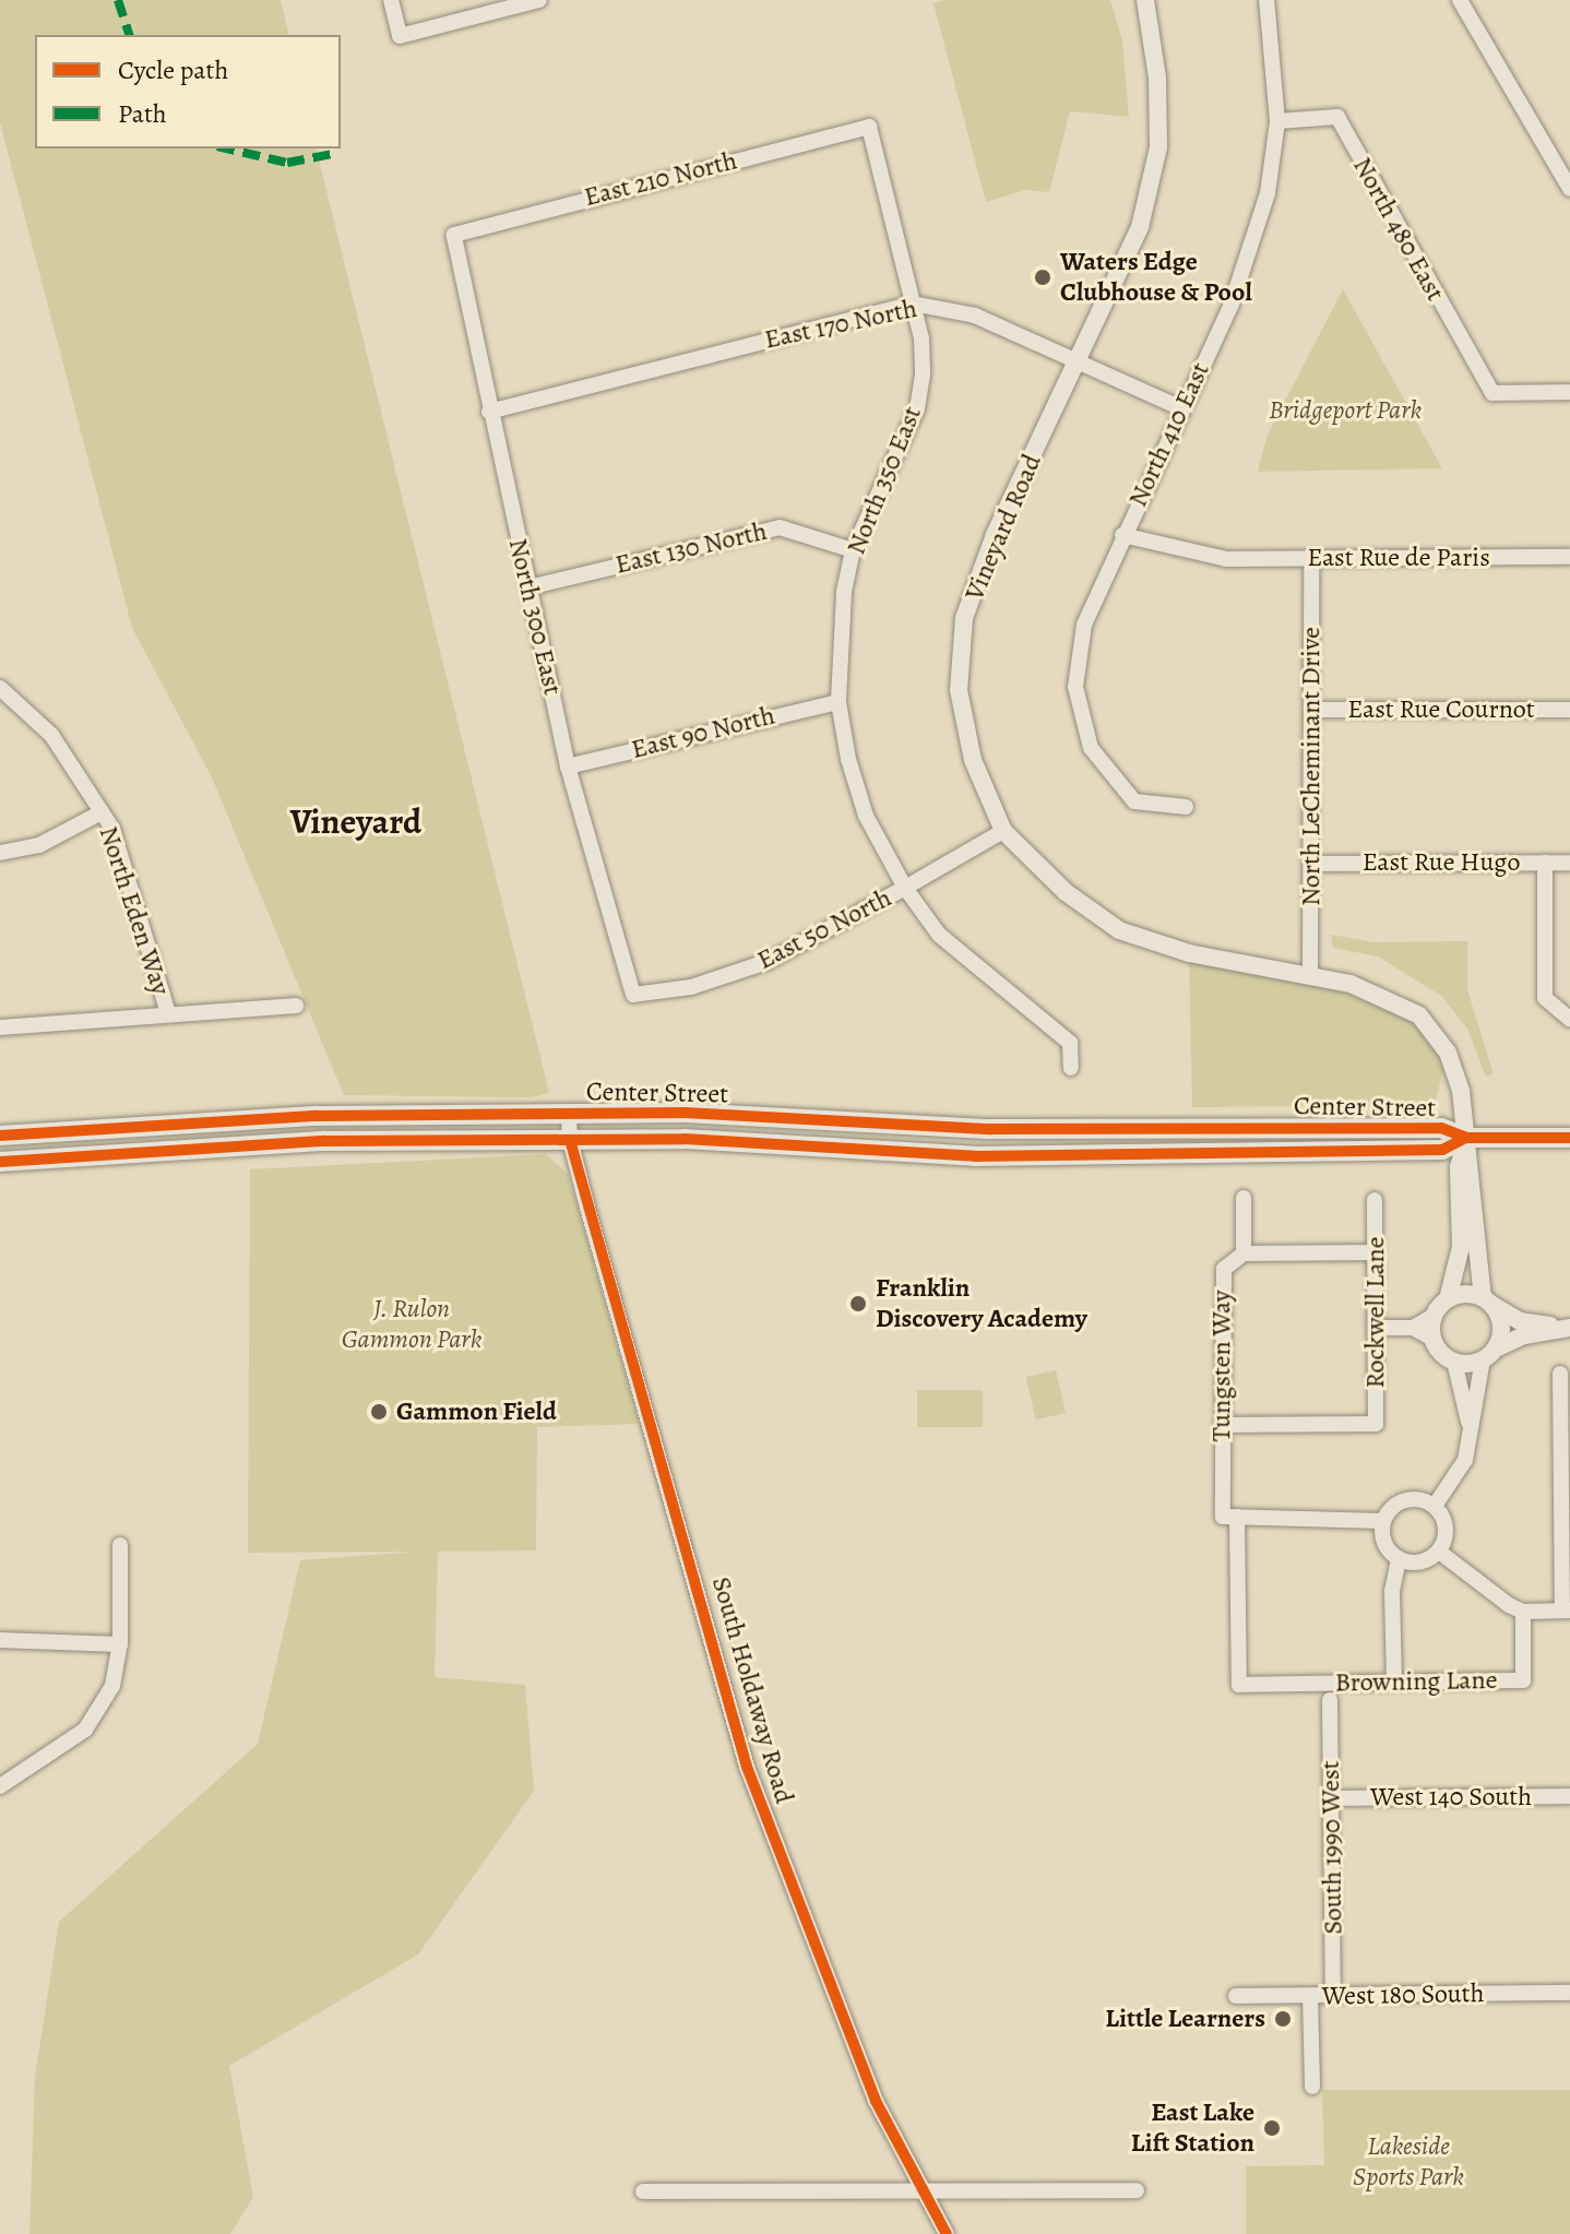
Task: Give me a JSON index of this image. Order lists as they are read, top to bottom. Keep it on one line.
{"streets":{"main road":["Center Street"],"street":["East 210 North","North 480 East","East 170 North","North 410 East","North 350 East","Vineyard Road","East 130 North","East Rue de Paris","North 300 East","East Rue Cournot","East 90 North","North LeCheminant Drive","East Rue Hugo","North Eden Way","East 50 North","Rockwell Lane","Tungsten Way","Browning Lane","South Holdaway Road","West 140 South","South 1990 West","West 180 South"]},"crossings":[["East 210 North","North 350 East"],["East 210 North","North 300 East"],["North 480 East","North 410 East"],["East 170 North","North 410 East"],["East 170 North","North 350 East"],["East 170 North","Vineyard Road"],["East 170 North","North 300 East"],["North 410 East","East Rue de Paris"],["North 350 East","East 130 North"],["North 350 East","East 90 North"],["North 350 East","East 50 North"],["Vineyard Road","North LeCheminant Drive"],["Vineyard Road","East 50 North"],["Vineyard Road","Center Street"],["East 130 North","North 300 East"],["East Rue de Paris","North LeCheminant Drive"],["North 300 East","East 90 North"],["North 300 East","East 50 North"],["East Rue Cournot","North LeCheminant Drive"],["North LeCheminant Drive","East Rue Hugo"],["Center Street","South Holdaway Road"],["Rockwell Lane","Tungsten Way"],["Tungsten Way","Browning Lane"],["West 140 South","South 1990 West"],["South 1990 West","West 180 South"]],"districts":["Vineyard"],"parks":["Bridgeport Park","J. Rulon Gammon Park","Lakeside Sports Park"],"places":["Waters Edge Clubhouse & Pool","Franklin Discovery Academy","Gammon Field","Little Learners","East Lake Lift Station"],"legend":["Cycle path","Path"]}
